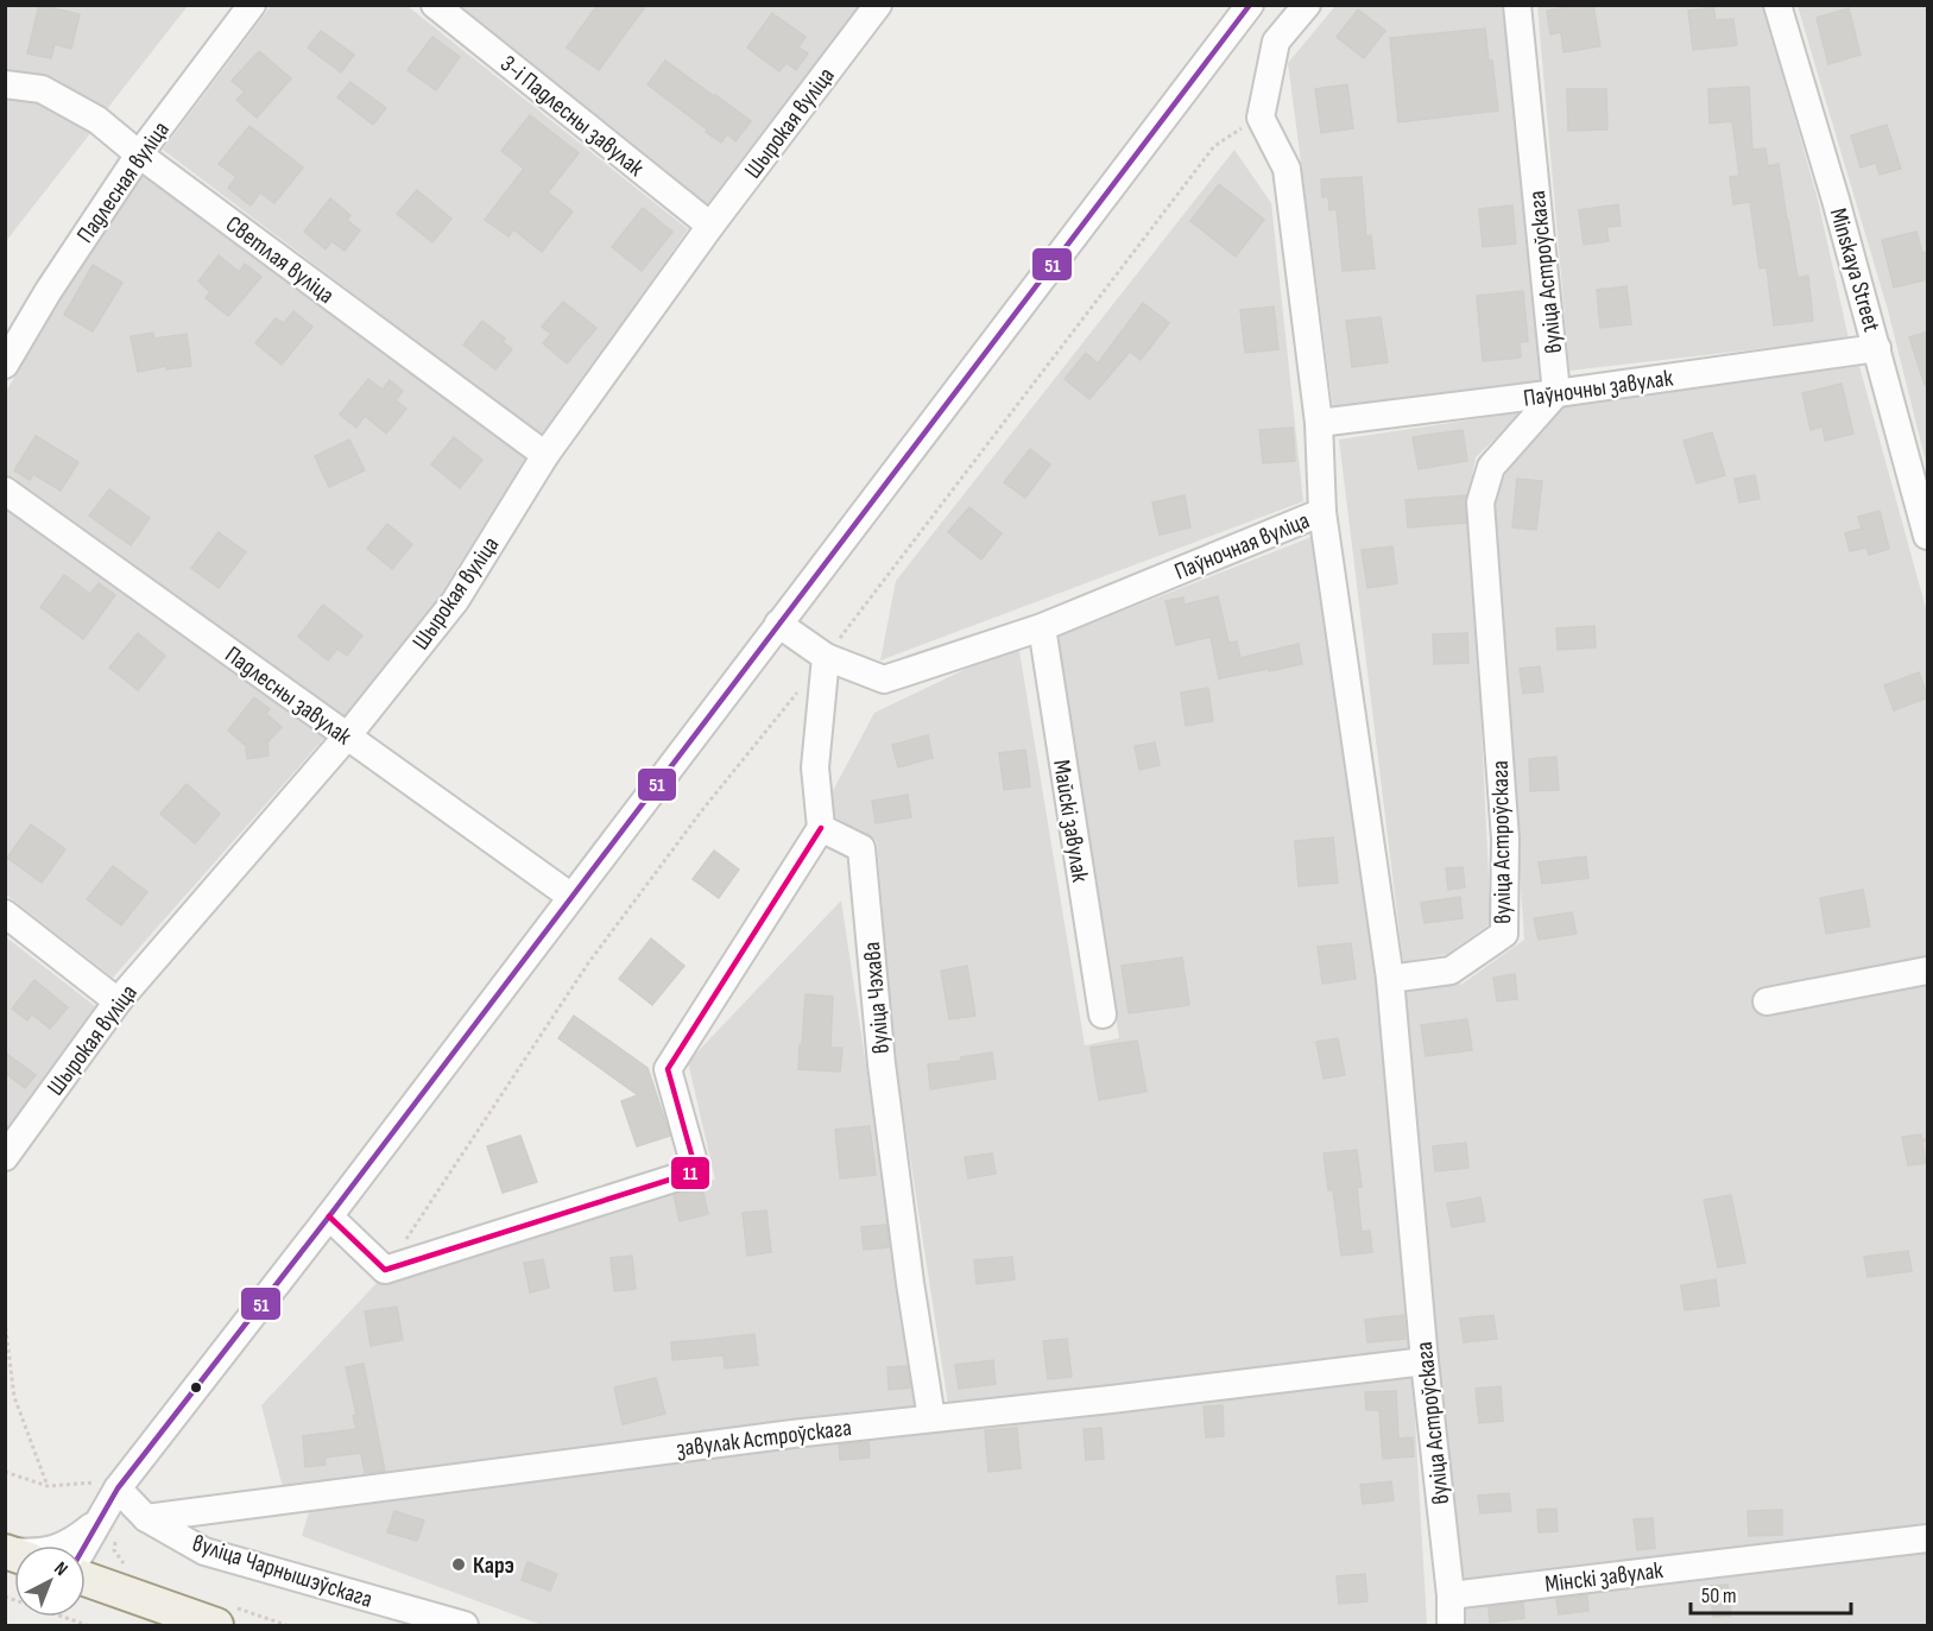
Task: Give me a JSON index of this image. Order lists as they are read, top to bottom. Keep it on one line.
{"streets":{"street":["3-і Падлесны завулак","Шырокая вуліца","Падлесная вуліца","Светлая вуліца","Minskaya Street","вуліца Астроўскага","Паўночны завулак","Паўночная вуліца","Падлесны завулак","Майскі завулак","вуліца Чэхава","завулак Астроўскага","вуліца Чарнышэўскага","Мінскі завулак"]},"crossings":[["3-і Падлесны завулак","Шырокая вуліца"],["Шырокая вуліца","Светлая вуліца"],["Шырокая вуліца","Падлесны завулак"],["Падлесная вуліца","Светлая вуліца"],["Minskaya Street","Паўночны завулак"],["вуліца Астроўскага","Паўночны завулак"],["вуліца Астроўскага","завулак Астроўскага"],["вуліца Астроўскага","Мінскі завулак"],["Паўночны завулак","Паўночная вуліца"],["Паўночная вуліца","Майскі завулак"],["вуліца Чэхава","завулак Астроўскага"],["завулак Астроўскага","вуліца Чарнышэўскага"]],"places":["Карэ"],"lines":["transit line 51","transit line 11"],"scale_bar":"50 m","north":"top right"}
